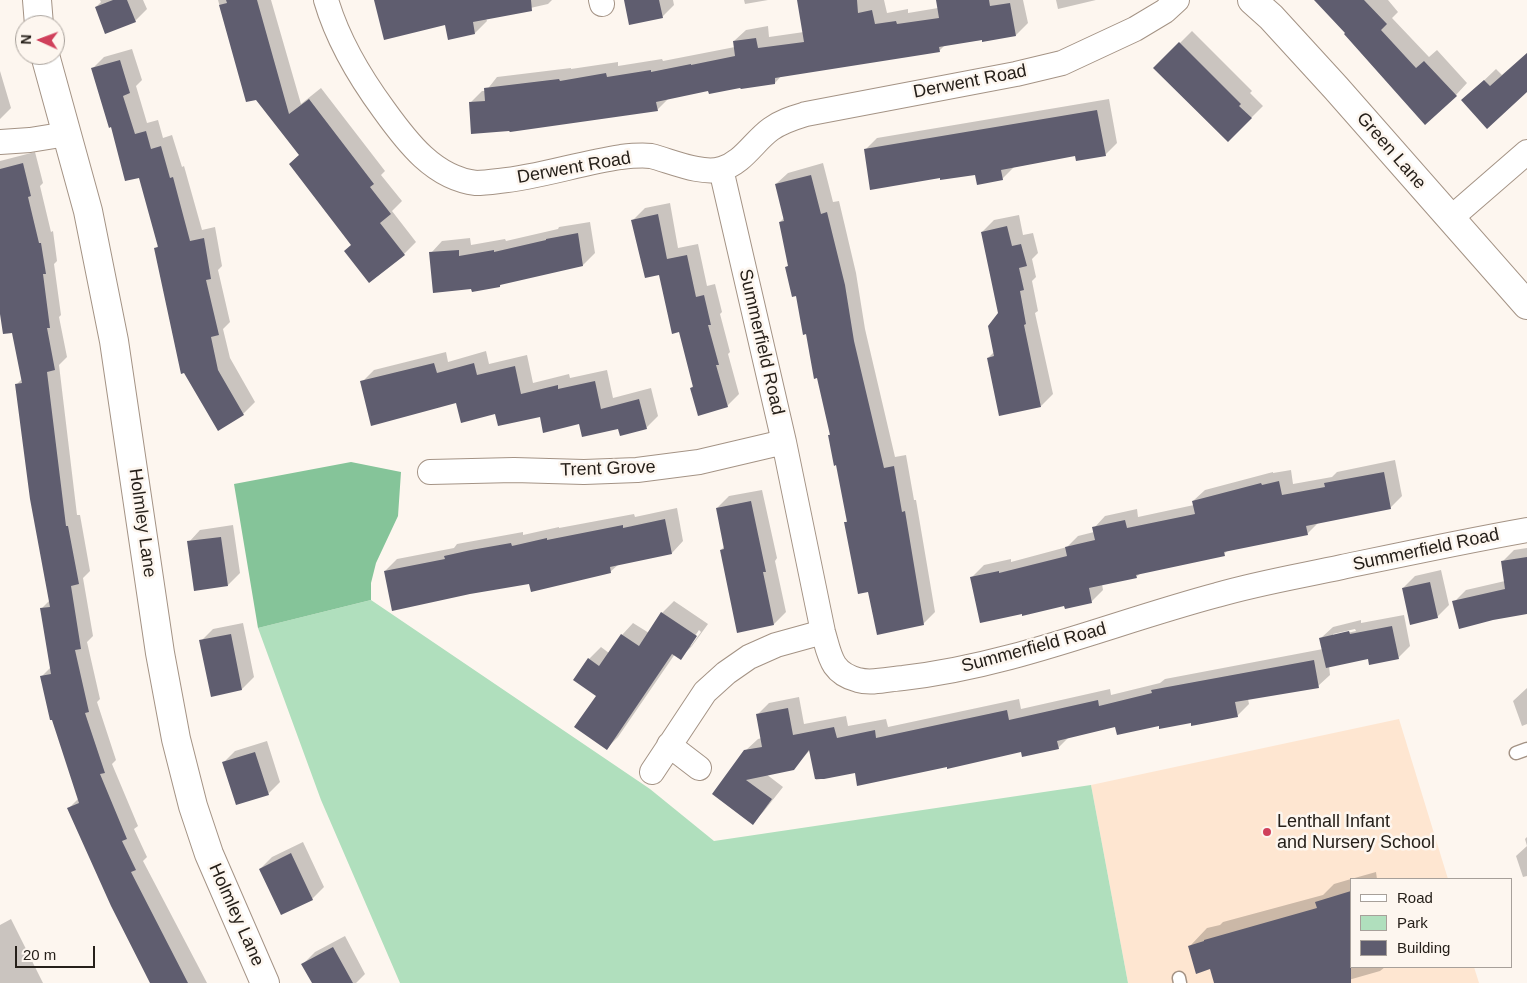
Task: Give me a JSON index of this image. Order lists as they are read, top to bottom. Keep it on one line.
{"streets":{"main road":["Green Lane","Holmley Lane"],"street":["Derwent Road","Summerfield Road","Trent Grove"]},"crossings":[["Derwent Road","Summerfield Road"],["Summerfield Road","Trent Grove"]],"places":["Lenthall Infant and Nursery School"],"legend":["Road","Park","Building"],"scale_bar":"20 m","north":"left"}
